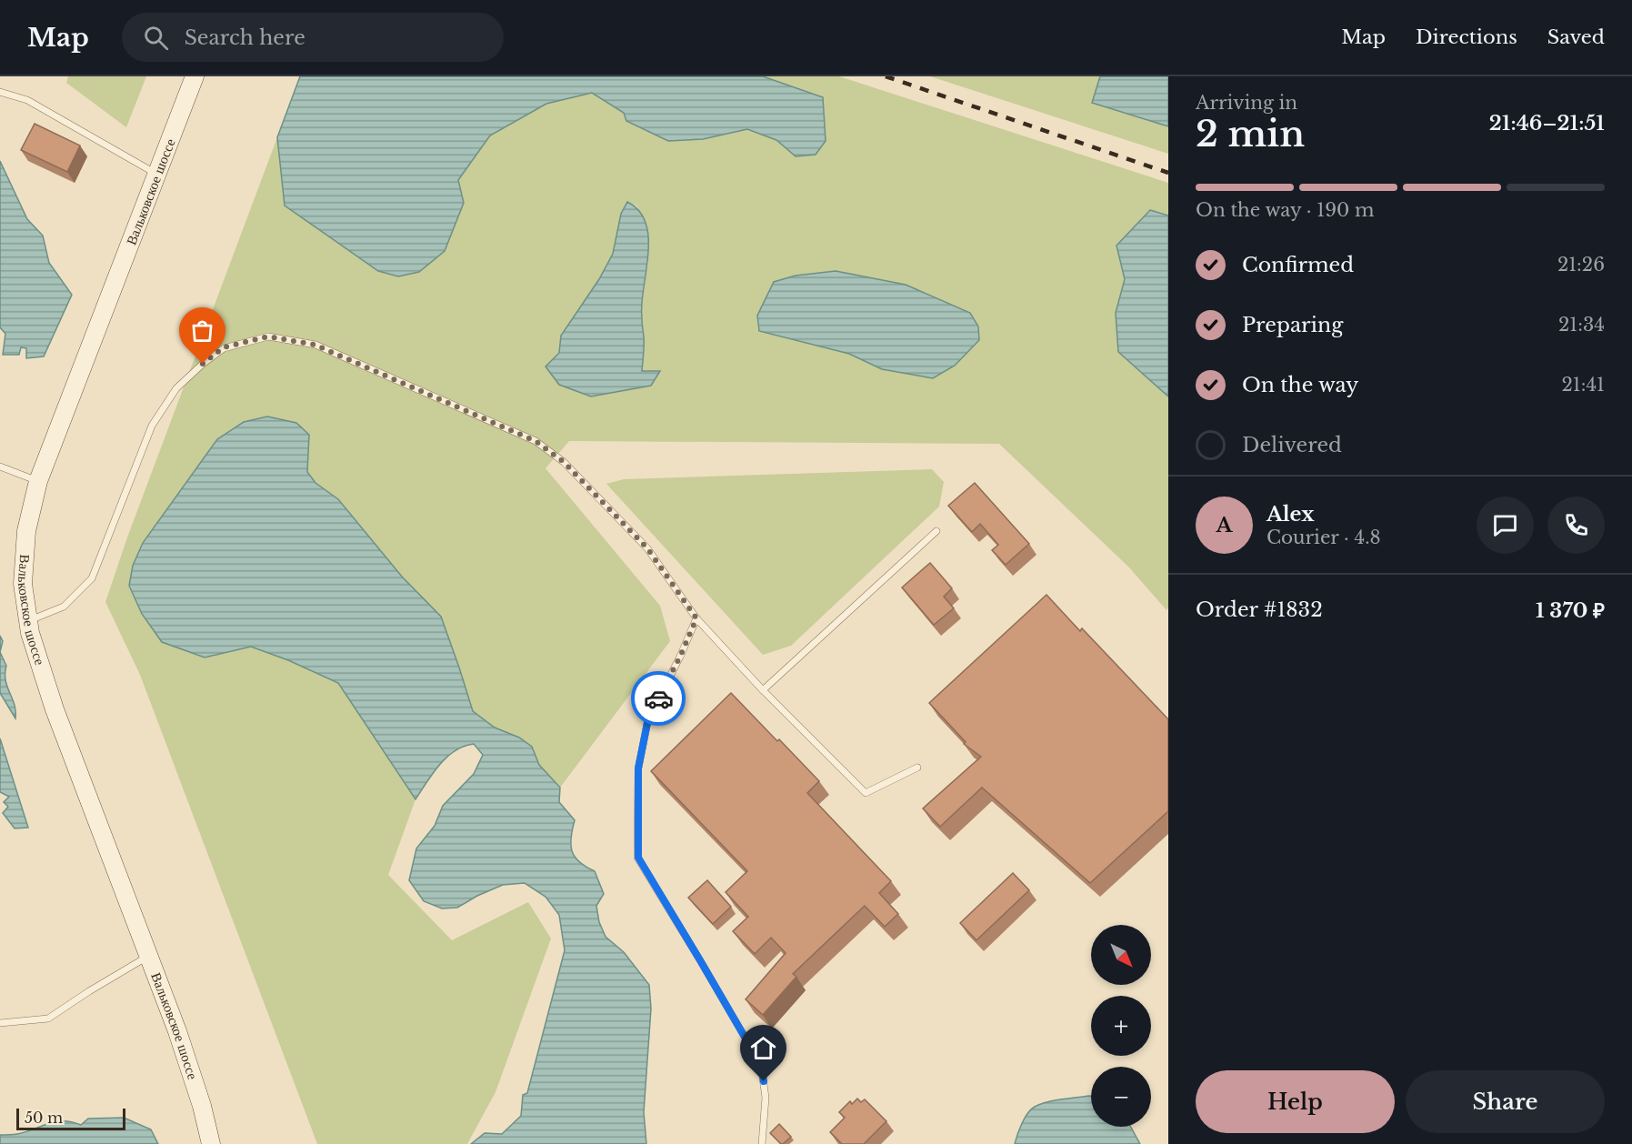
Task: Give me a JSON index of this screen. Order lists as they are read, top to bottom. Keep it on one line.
{"streets":{"main road":["Вальковское шоссе"]},"scale_bar":"50 m","north":"bottom right","page":{"header":"Map","search":"Search here","nav":["Map","Directions","Saved"],"heading":["2 min","Arriving in","21:46–21:51"],"panel":["Alex","Courier · 4.8","Order #1832","1 370 ₽"],"bar":"On the way · 190 m","list":[["Confirmed","21:26"],["Preparing","21:34"],["On the way","21:41"],"Delivered"],"round":"A","map_buttons":["+","−"],"buttons":["Help","Share"],"scale":"50 m"}}
